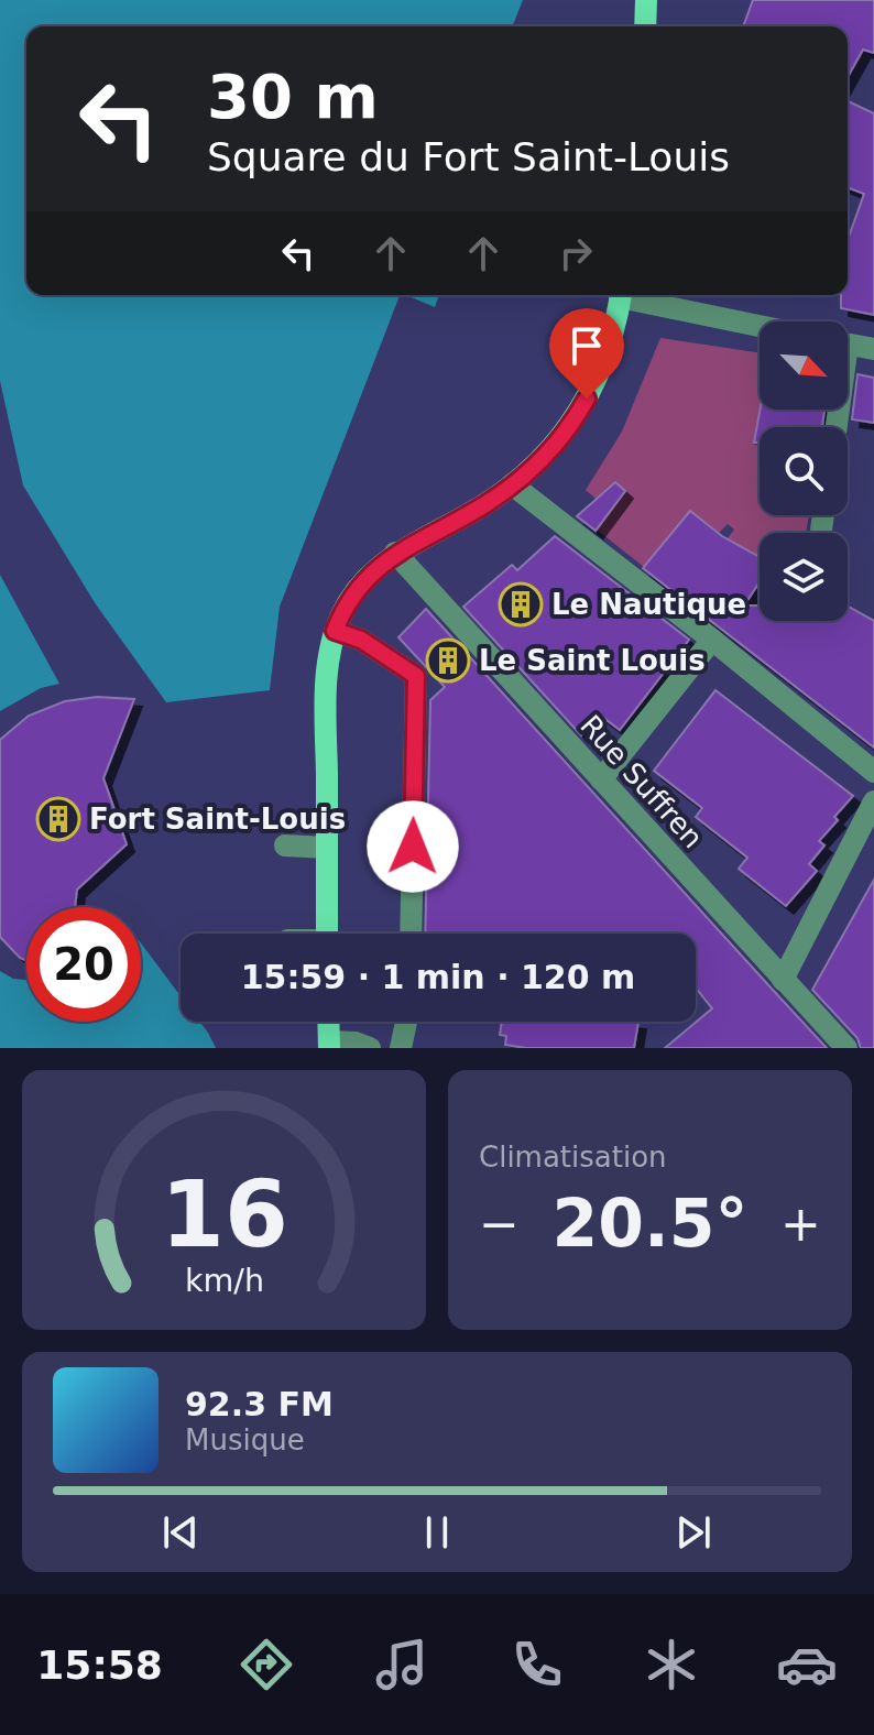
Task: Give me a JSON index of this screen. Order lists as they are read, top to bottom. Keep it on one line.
{"streets":{"street":["Rue Suffren"]},"places":{"building":["Le Nautique","Le Saint Louis","Fort Saint-Louis"]},"north":"bottom right","page":{"turn":["30 m","Square du Fort Saint-Louis"],"limit":"20","trip":"15:59 · 1 min · 120 m","tile":"Climatisation","heat":["−","20.5°","+"],"song":["92.3 FM","Musique"],"tabs":"15:58","gauge":["16","km/h"]}}
